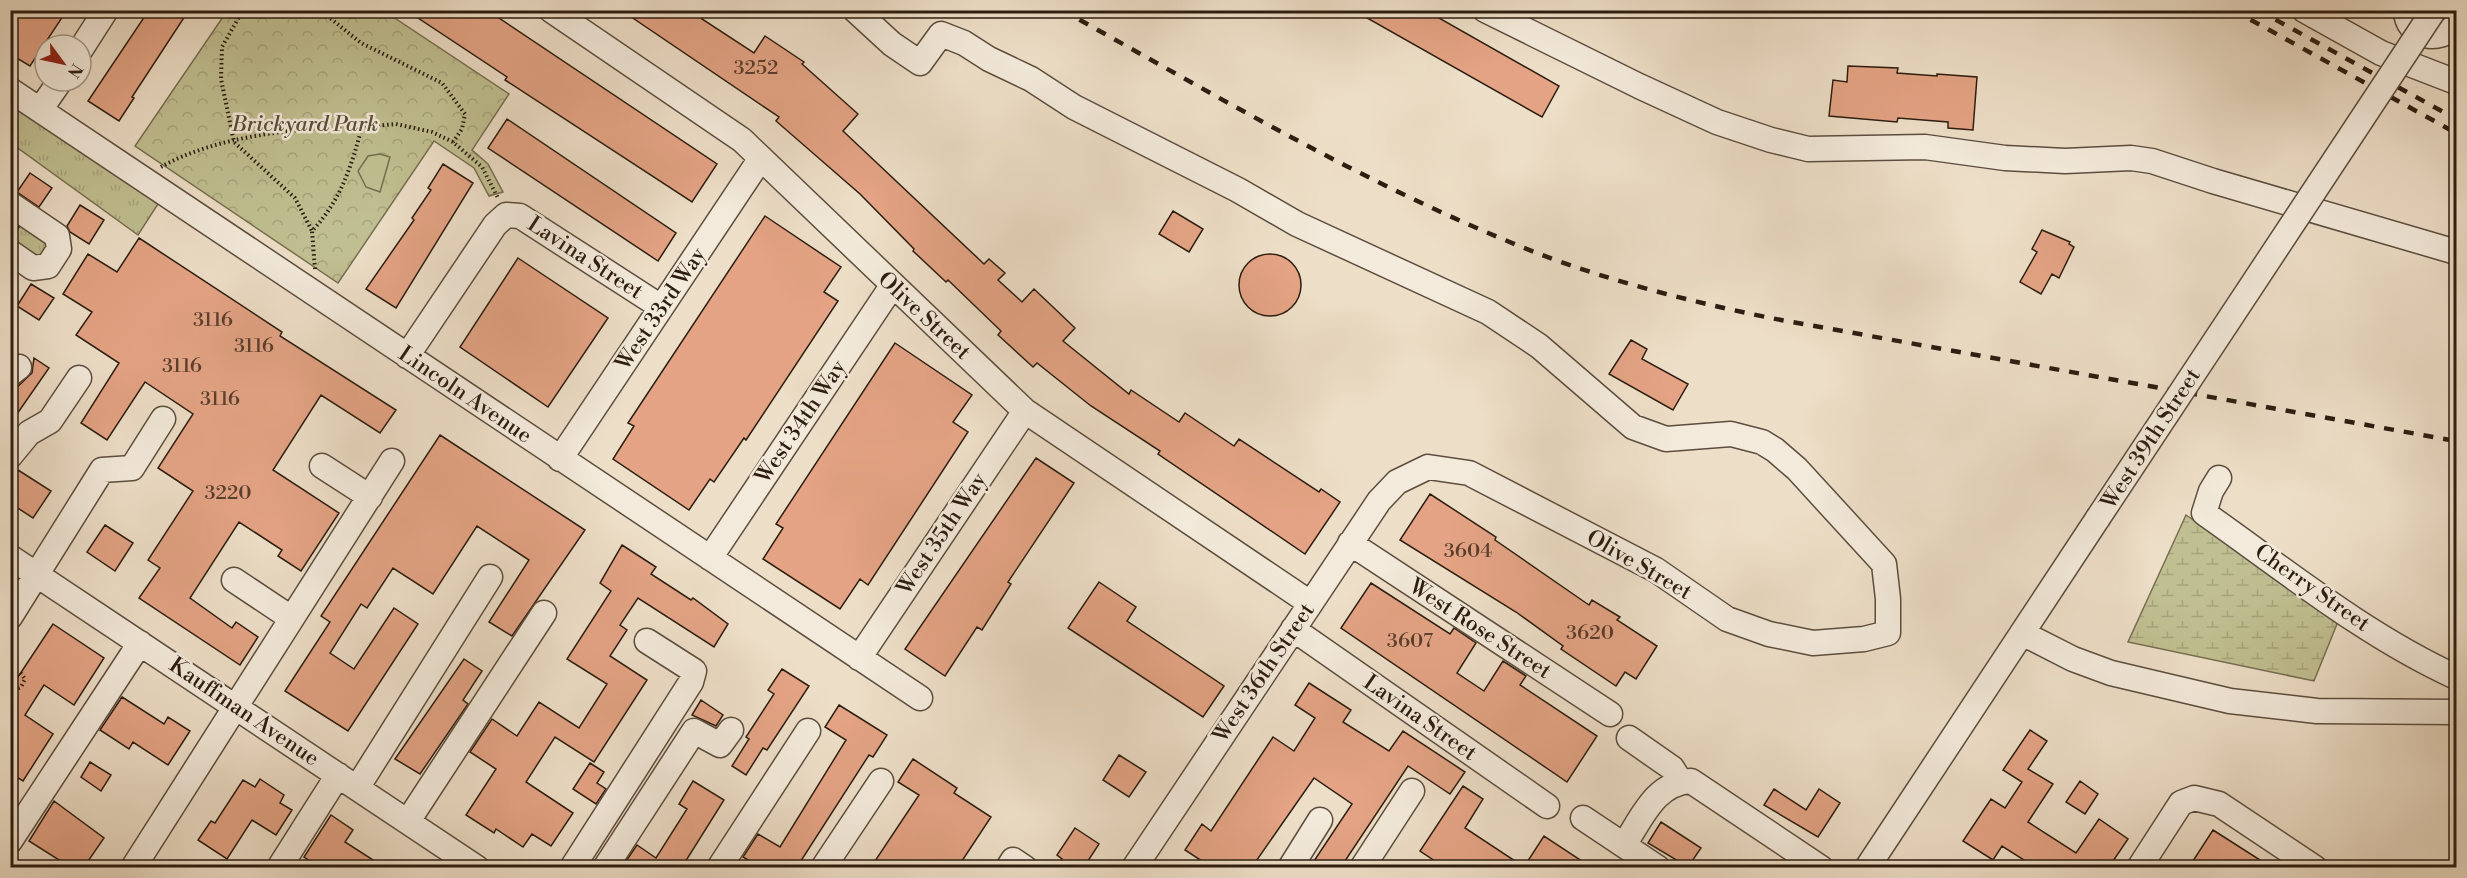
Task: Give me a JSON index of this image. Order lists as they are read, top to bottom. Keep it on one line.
{"streets":{"street":["Lavina Street","West 33rd Way","Olive Street","Lincoln Avenue","West 34th Way","West 39th Street","West 35th Way","Cherry Street","West Rose Street","West 36th Street","Kauffman Avenue"]},"crossings":[["Lavina Street","West 33rd Way"],["Lavina Street","West 36th Street"],["West 33rd Way","Olive Street"],["West 33rd Way","Lincoln Avenue"],["Olive Street","West 34th Way"],["Olive Street","West 35th Way"],["Olive Street","West 36th Street"],["Lincoln Avenue","West 34th Way"],["Lincoln Avenue","West 35th Way"],["West Rose Street","West 36th Street"]],"parks":["Brickyard Park"],"house_numbers":["3252","3116","3116","3116","3116","3220","3604","3620","3607"],"north":"bottom right"}
